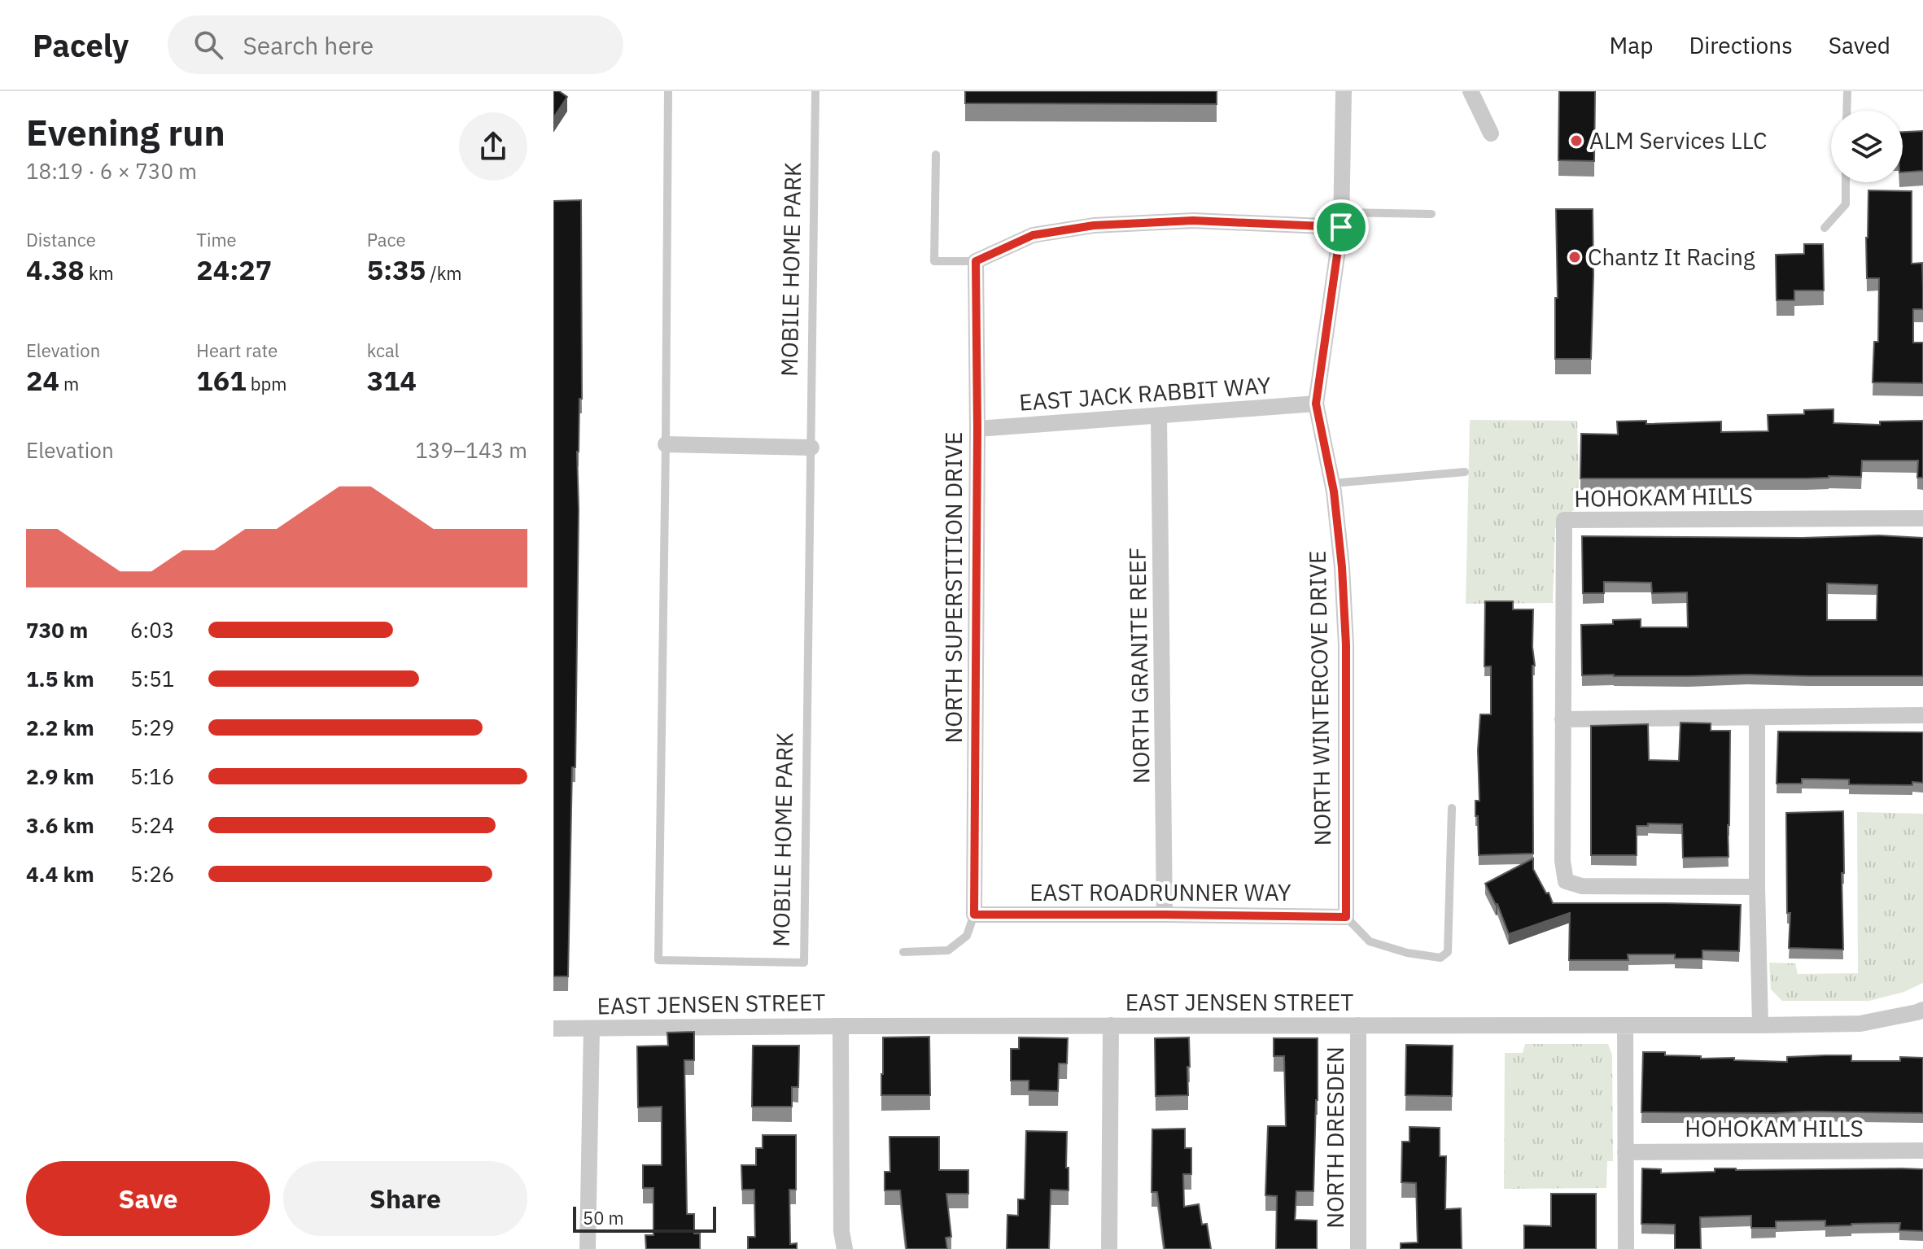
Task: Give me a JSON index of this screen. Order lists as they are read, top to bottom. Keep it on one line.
{"streets":{"street":["EAST JACK RABBIT WAY","HOHOKAM HILLS","NORTH SUPERSTITION DRIVE","NORTH GRANITE REEF","NORTH WINTERCOVE DRIVE","EAST ROADRUNNER WAY","EAST JENSEN STREET","NORTH DRESDEN"],"lane":["MOBILE HOME PARK"]},"crossings":[["EAST JACK RABBIT WAY","NORTH SUPERSTITION DRIVE"],["EAST JACK RABBIT WAY","NORTH GRANITE REEF"],["EAST JACK RABBIT WAY","NORTH WINTERCOVE DRIVE"],["NORTH SUPERSTITION DRIVE","EAST ROADRUNNER WAY"],["NORTH GRANITE REEF","EAST ROADRUNNER WAY"],["NORTH WINTERCOVE DRIVE","EAST ROADRUNNER WAY"],["EAST JENSEN STREET","NORTH DRESDEN"]],"places":["ALM Services LLC","Chantz It Racing"],"scale_bar":"50 m","page":{"header":"Pacely","search":"Search here","nav":["Map","Directions","Saved"],"heading":["Evening run","18:19 · 6 × 730 m"],"stats":[["Distance","4.38 km"],["Time","24:27"],["Pace","5:35 /km"],["Elevation","24 m"],["Heart rate","161 bpm"],["kcal","314"]],"chart":["Elevation","139–143 m"],"list":[{"name":"730 m","note":"6:03"},{"name":"1.5 km","note":"5:51"},{"name":"2.2 km","note":"5:29"},{"name":"2.9 km","note":"5:16"},{"name":"3.6 km","note":"5:24"},{"name":"4.4 km","note":"5:26"}],"buttons":["Save","Share"],"scale":"50 m"}}
